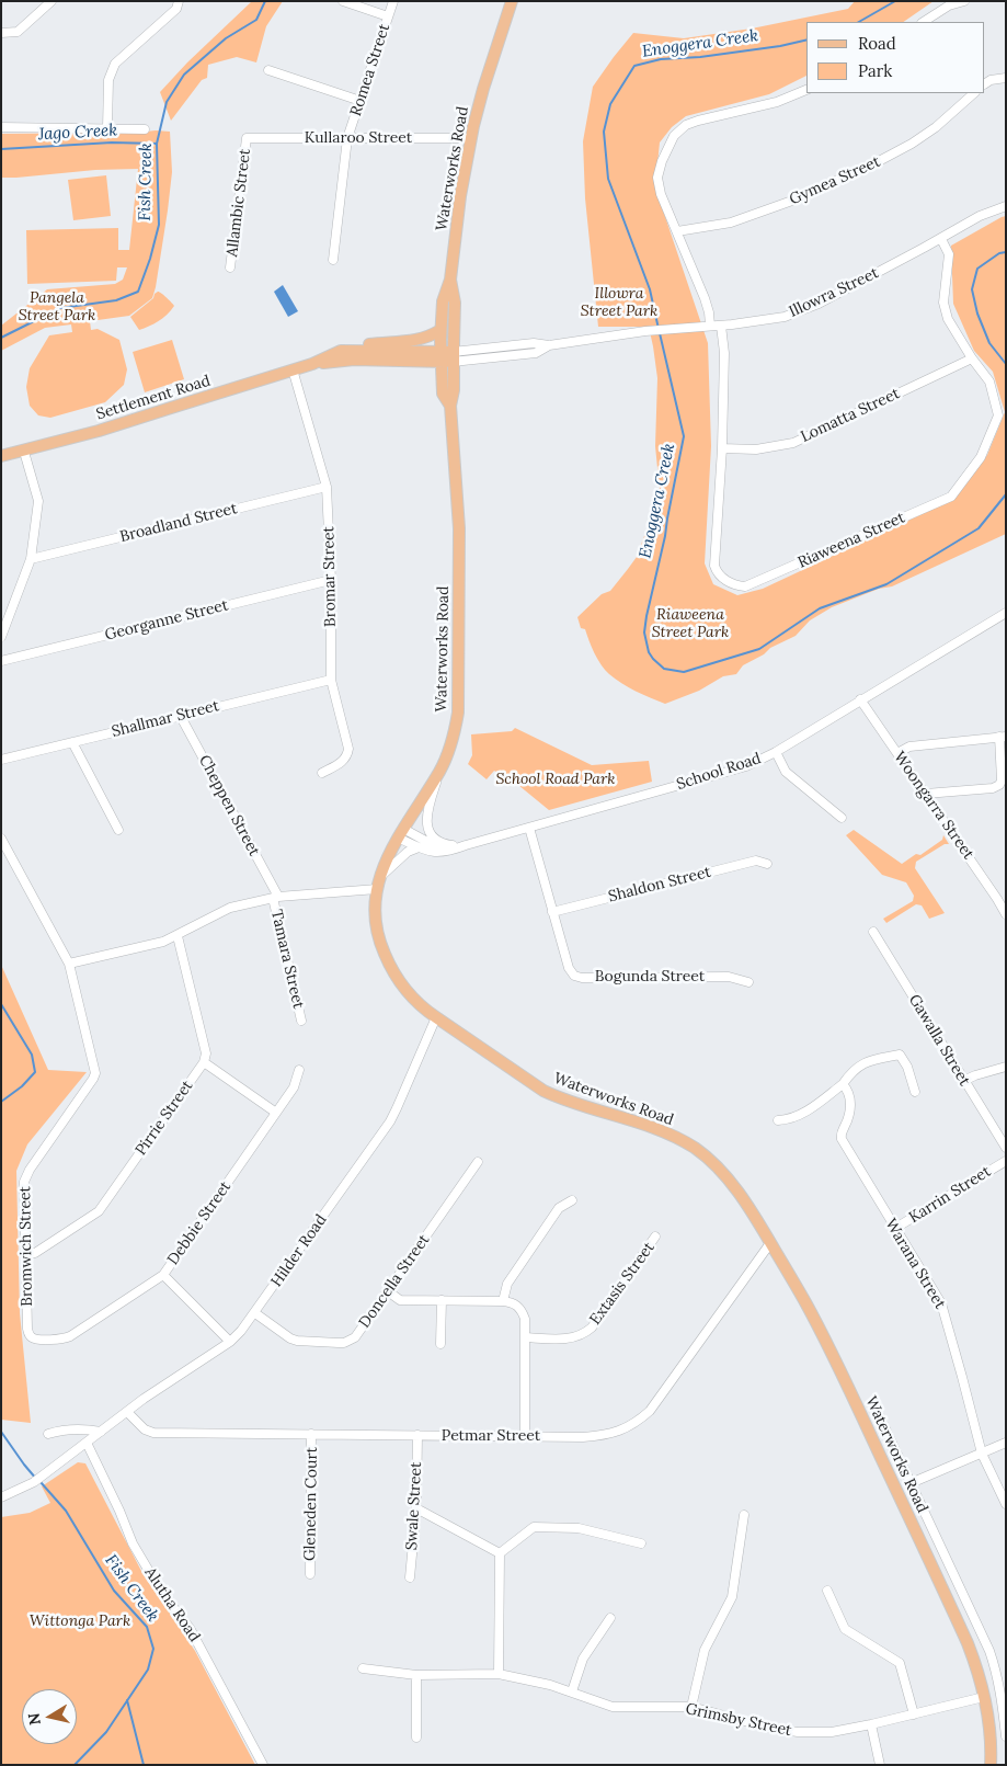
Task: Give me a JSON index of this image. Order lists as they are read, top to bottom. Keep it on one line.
{"streets":{"main road":["Waterworks Road","Settlement Road"],"street":["Romea Street","Kullaroo Street","Gymea Street","Allambic Street","Illowra Street","Lomatta Street","Broadland Street","Riaweena Street","Bromar Street","Georganne Street","Shallmar Street","School Road","Cheppen Street","Woongarra Street","Shaldon Street","Tamara Street","Bogunda Street","Gawalla Street","Pirrie Street","Karrin Street","Debbie Street","Bromwich Street","Hilder Road","Warana Street","Doncella Street","Extasis Street","Petmar Street","Gleneden Court","Swale Street","Alutha Road","Grimsby Street"]},"crossings":[["Romea Street","Kullaroo Street"],["Kullaroo Street","Waterworks Road"],["Kullaroo Street","Allambic Street"],["Waterworks Road","Illowra Street"],["Waterworks Road","Settlement Road"],["Waterworks Road","School Road"],["Waterworks Road","Hilder Road"],["Waterworks Road","Petmar Street"],["Waterworks Road","Grimsby Street"],["Illowra Street","Settlement Road"],["Illowra Street","Riaweena Street"],["Settlement Road","Bromar Street"],["Lomatta Street","Riaweena Street"],["Broadland Street","Bromar Street"],["Bromar Street","Georganne Street"],["Bromar Street","Shallmar Street"],["Shallmar Street","Cheppen Street"],["School Road","Woongarra Street"],["School Road","Bogunda Street"],["Cheppen Street","Tamara Street"],["Shaldon Street","Bogunda Street"],["Pirrie Street","Bromwich Street"],["Karrin Street","Warana Street"],["Debbie Street","Bromwich Street"],["Hilder Road","Doncella Street"],["Hilder Road","Petmar Street"],["Hilder Road","Alutha Road"],["Petmar Street","Gleneden Court"],["Petmar Street","Swale Street"]],"water":["Enoggera Creek","Jago Creek","Fish Creek"],"parks":["Illowra Street Park","Pangela Street Park","Riaweena Street Park","School Road Park","Wittonga Park"],"legend":["Road","Park"],"north":"left"}
